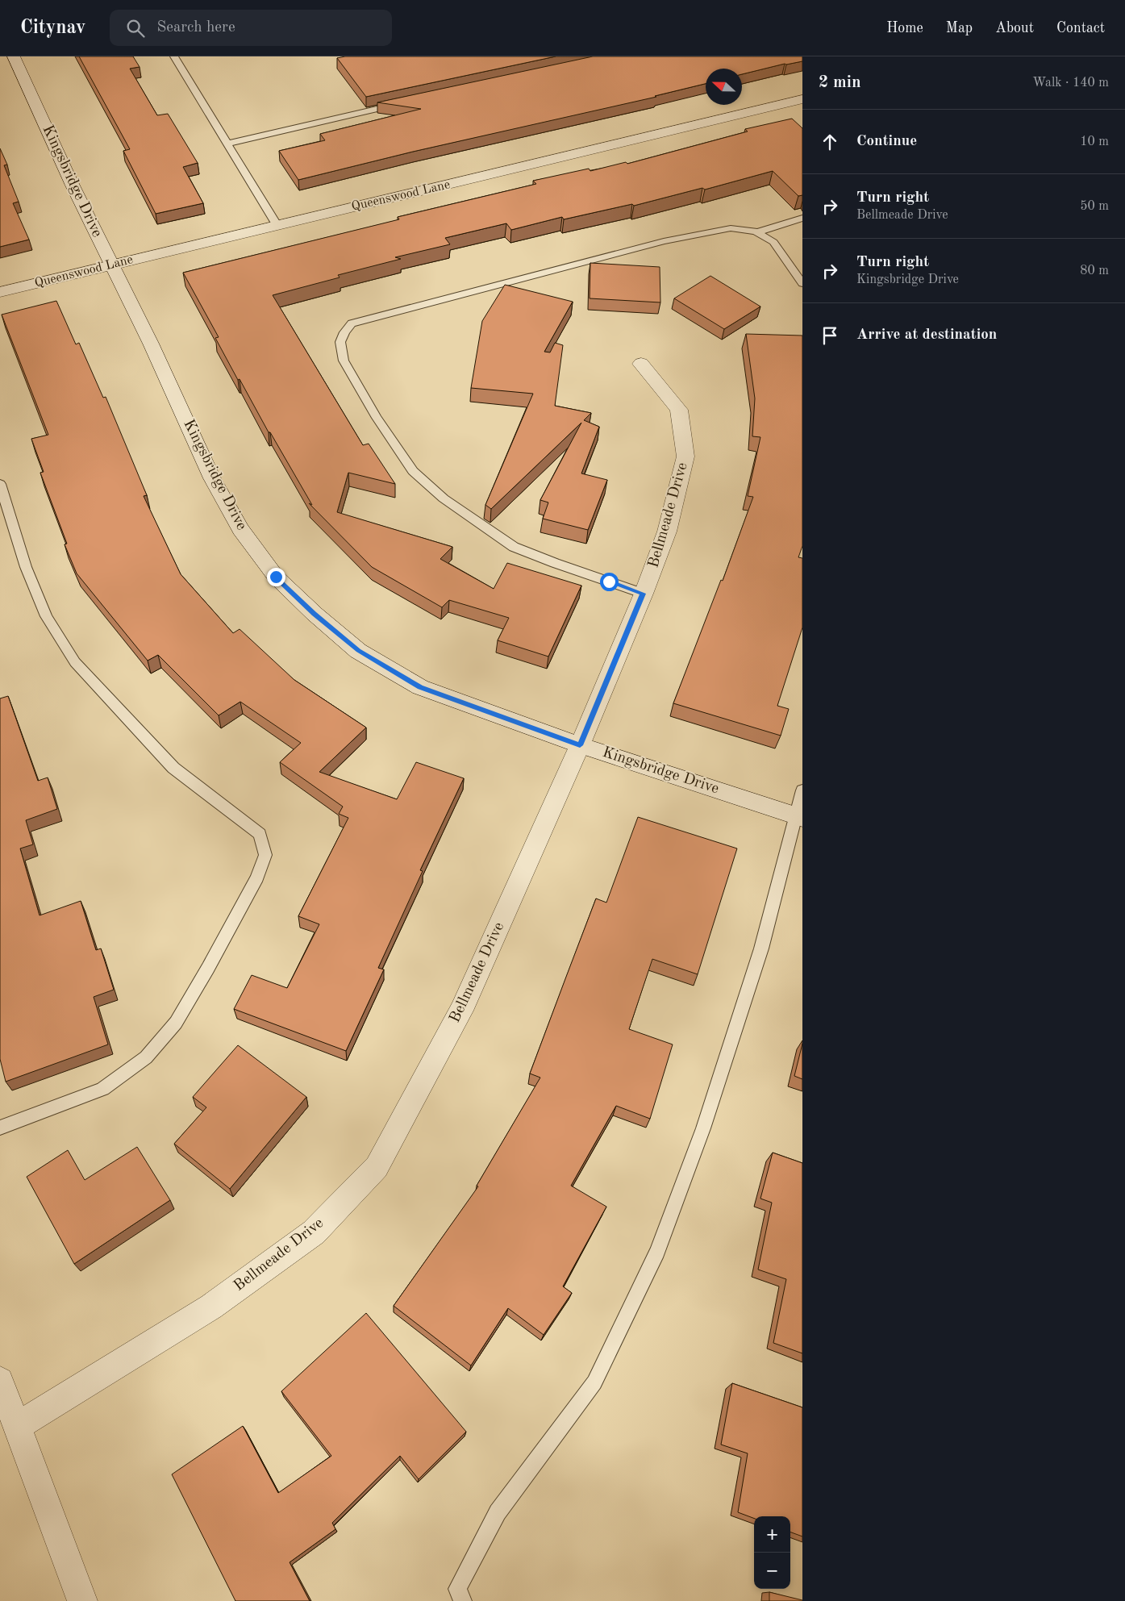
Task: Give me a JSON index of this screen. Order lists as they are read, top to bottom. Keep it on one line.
{"streets":{"street":["Kingsbridge Drive","Queenswood Lane","Bellmeade Drive"]},"crossings":[["Kingsbridge Drive","Queenswood Lane"],["Kingsbridge Drive","Bellmeade Drive"]],"north":"left","page":{"header":"Citynav","search":"Search here","nav":["Home","Map","About","Contact"],"heading":["2 min","Walk · 140 m"],"list":[["Continue","10 m"],["Turn right","Bellmeade Drive","50 m"],["Turn right","Kingsbridge Drive","80 m"],"Arrive at destination"],"map_buttons":["+","−"]}}
